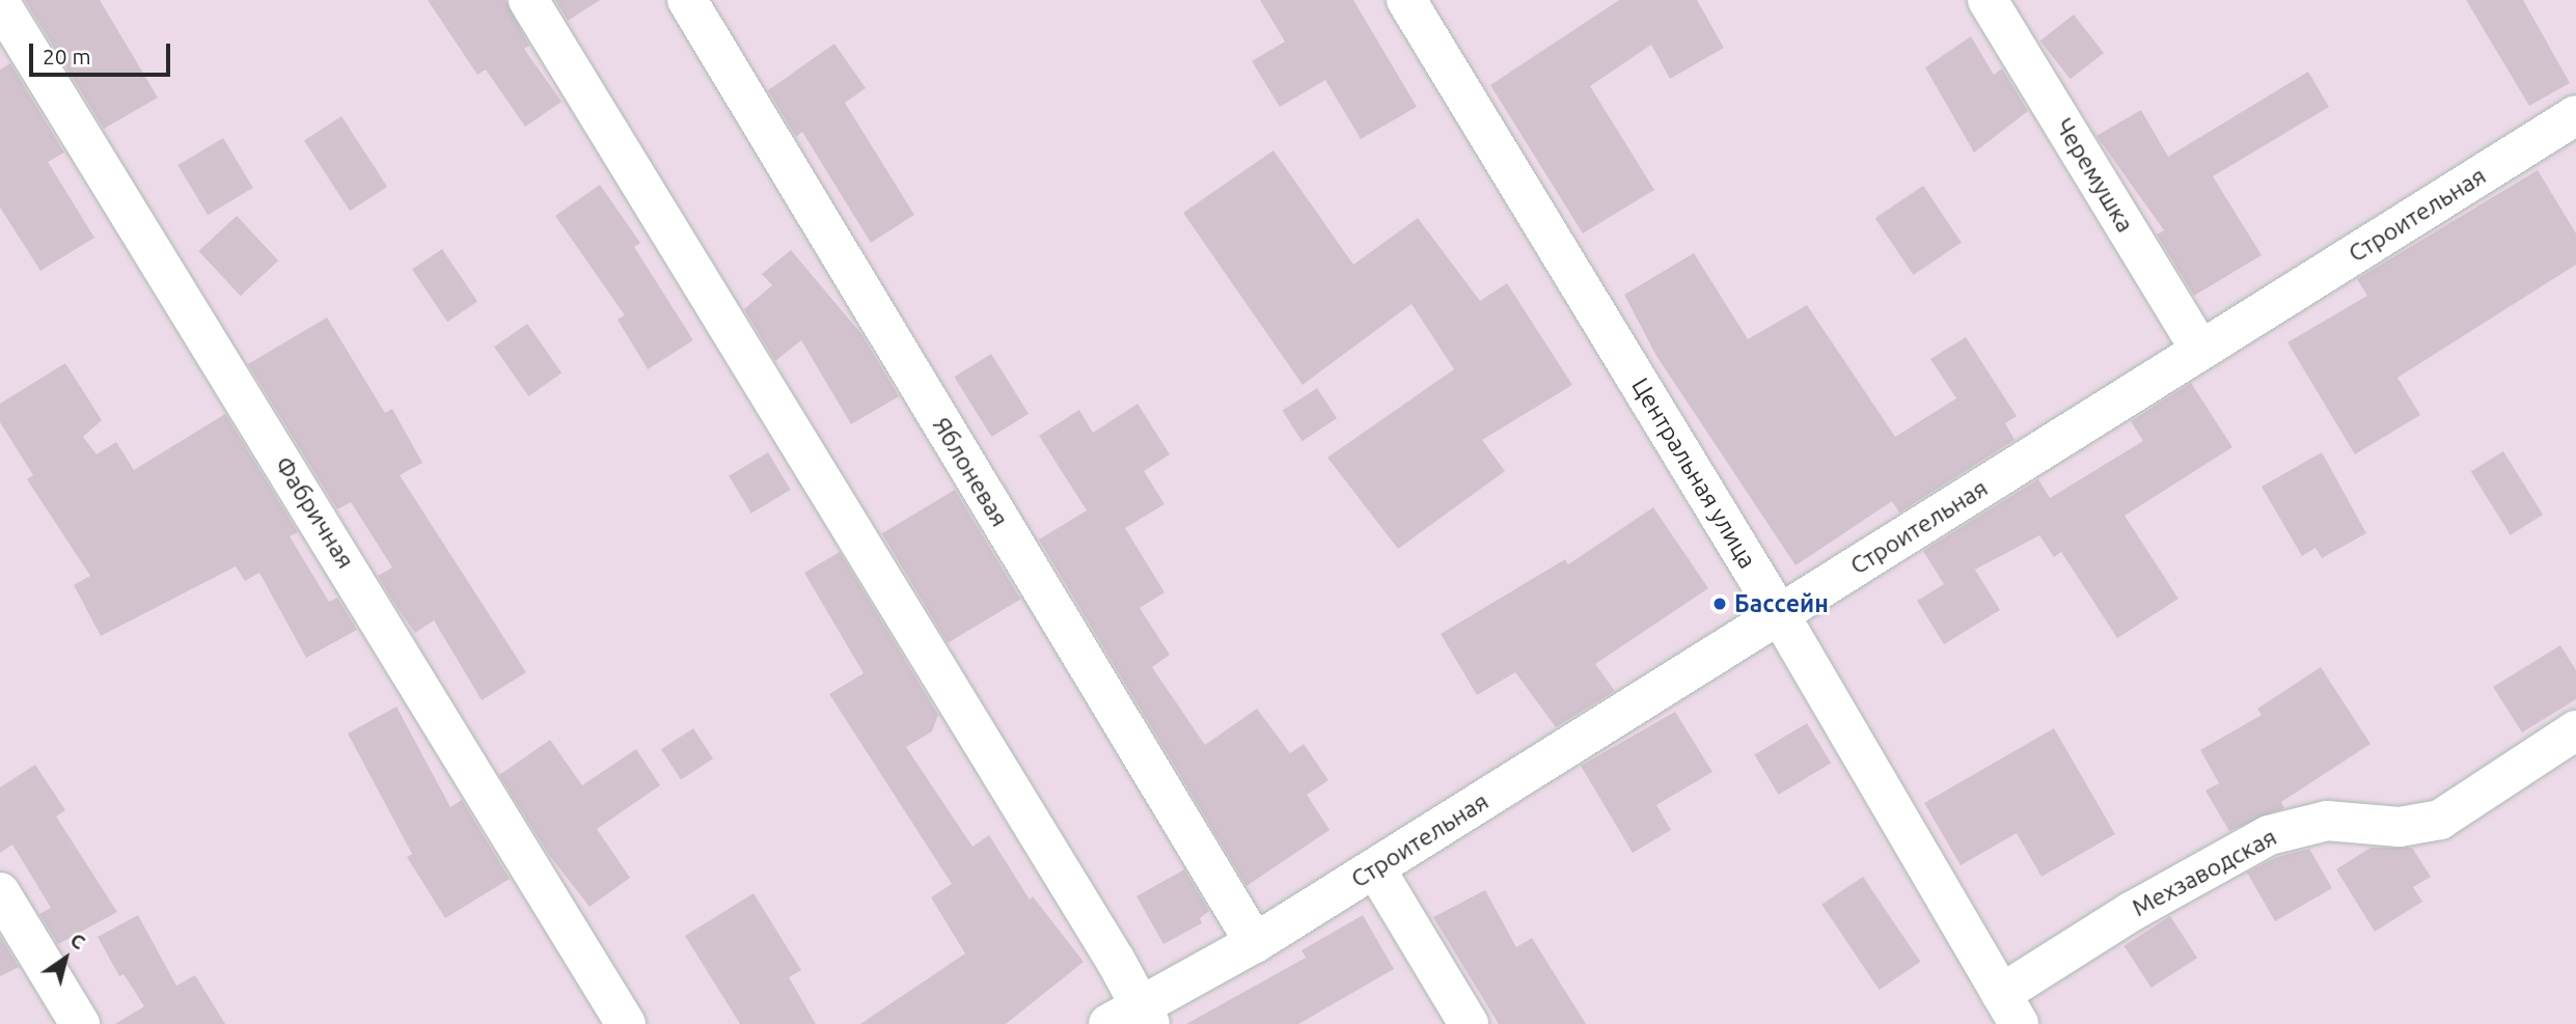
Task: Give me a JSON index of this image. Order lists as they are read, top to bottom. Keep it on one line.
{"streets":{"street":["Черемушка","Строительная","Яблоневая","Центральная улица","Фабричная","Мехзаводская"]},"crossings":[["Черемушка","Строительная"],["Строительная","Яблоневая"],["Строительная","Центральная улица"],["Центральная улица","Мехзаводская"]],"places":["Бассейн"],"scale_bar":"20 m","north":"top right"}
